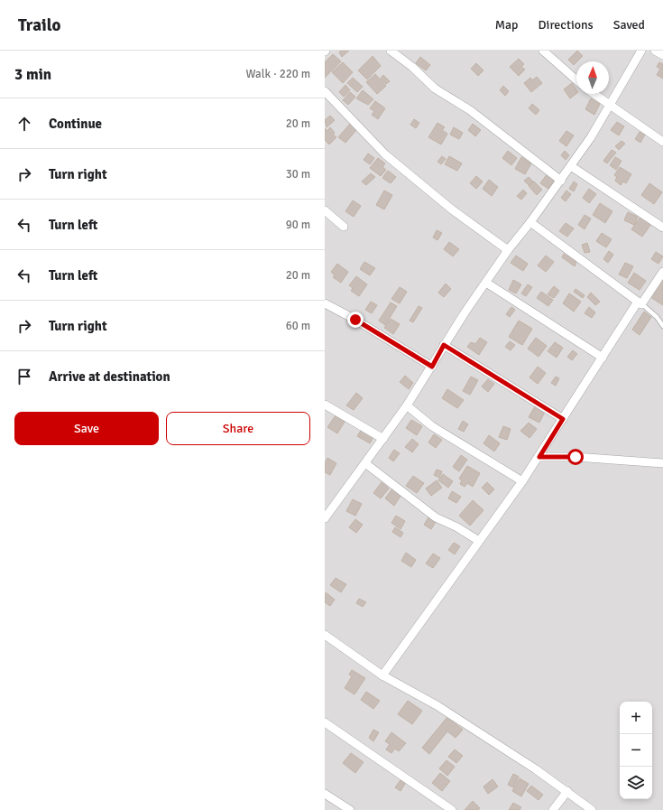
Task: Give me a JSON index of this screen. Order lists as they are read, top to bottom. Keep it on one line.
{"north":"top","page":{"header":"Trailo","nav":["Map","Directions","Saved"],"heading":["3 min","Walk · 220 m"],"list":[["Continue","20 m"],["Turn right","30 m"],["Turn left","90 m"],["Turn left","20 m"],["Turn right","60 m"],"Arrive at destination"],"buttons":["Save","Share"],"map_buttons":["+","−"]}}
